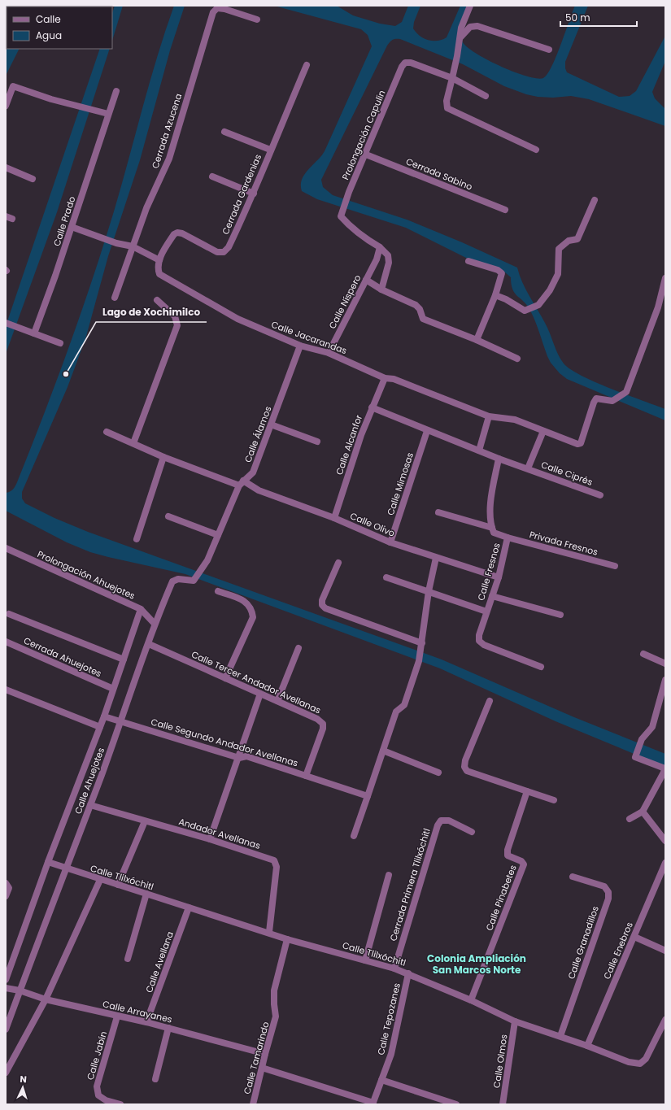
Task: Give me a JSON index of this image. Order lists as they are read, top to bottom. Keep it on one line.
{"streets":{"street":["Cerrada Azucena","Prolongación Capulín","Cerrada Sabino","Cerrada Gardenias","Calle Prado","Calle Níspero","Calle Jacarandas","Calle Álamos","Calle Alcanfor","Calle Ciprés","Calle Mimosas","Calle Olivo","Privada Fresnos","Calle Fresnos","Prolongación Ahuejotes","Cerrada Ahuejotes","Calle Tercer Andador Avellanas","Calle Segundo Andador Avellanas","Calle Ahuejotes","Andador Avellanas","Calle Tlilxóchitl","Cerrada Primera Tlilxóchitl","Calle Pinabetes","Calle Granadillos","Calle Enebros","Calle Avellana","Calle Arrayanes","Calle Tepozanes","Calle Jabín","Calle Tamarindo","Calle Olmos"]},"crossings":[["Prolongación Capulín","Cerrada Sabino"],["Prolongación Capulín","Calle Níspero"],["Cerrada Gardenias","Calle Jacarandas"],["Calle Níspero","Calle Jacarandas"],["Calle Jacarandas","Calle Álamos"],["Calle Jacarandas","Calle Alcanfor"],["Calle Jacarandas","Calle Ciprés"],["Calle Álamos","Calle Olivo"],["Calle Álamos","Calle Ahuejotes"],["Calle Alcanfor","Calle Olivo"],["Calle Mimosas","Calle Olivo"],["Calle Olivo","Calle Fresnos"],["Privada Fresnos","Calle Fresnos"],["Prolongación Ahuejotes","Calle Ahuejotes"],["Cerrada Ahuejotes","Calle Ahuejotes"],["Calle Tercer Andador Avellanas","Calle Segundo Andador Avellanas"],["Calle Tercer Andador Avellanas","Calle Ahuejotes"],["Calle Segundo Andador Avellanas","Calle Ahuejotes"],["Calle Ahuejotes","Andador Avellanas"],["Calle Ahuejotes","Calle Tlilxóchitl"],["Calle Ahuejotes","Calle Arrayanes"],["Andador Avellanas","Calle Tlilxóchitl"],["Calle Tlilxóchitl","Cerrada Primera Tlilxóchitl"],["Calle Tlilxóchitl","Calle Pinabetes"],["Calle Tlilxóchitl","Calle Granadillos"],["Calle Tlilxóchitl","Calle Enebros"],["Calle Tlilxóchitl","Calle Avellana"],["Calle Tlilxóchitl","Calle Tepozanes"],["Calle Tlilxóchitl","Calle Tamarindo"],["Calle Tlilxóchitl","Calle Olmos"],["Calle Avellana","Calle Arrayanes"],["Calle Arrayanes","Calle Jabín"],["Calle Arrayanes","Calle Tamarindo"]],"districts":["Colonia Ampliación San Marcos Norte"],"places":["Lago de Xochimilco"],"legend":["Calle","Agua"],"scale_bar":"50 m","north":"top"}
